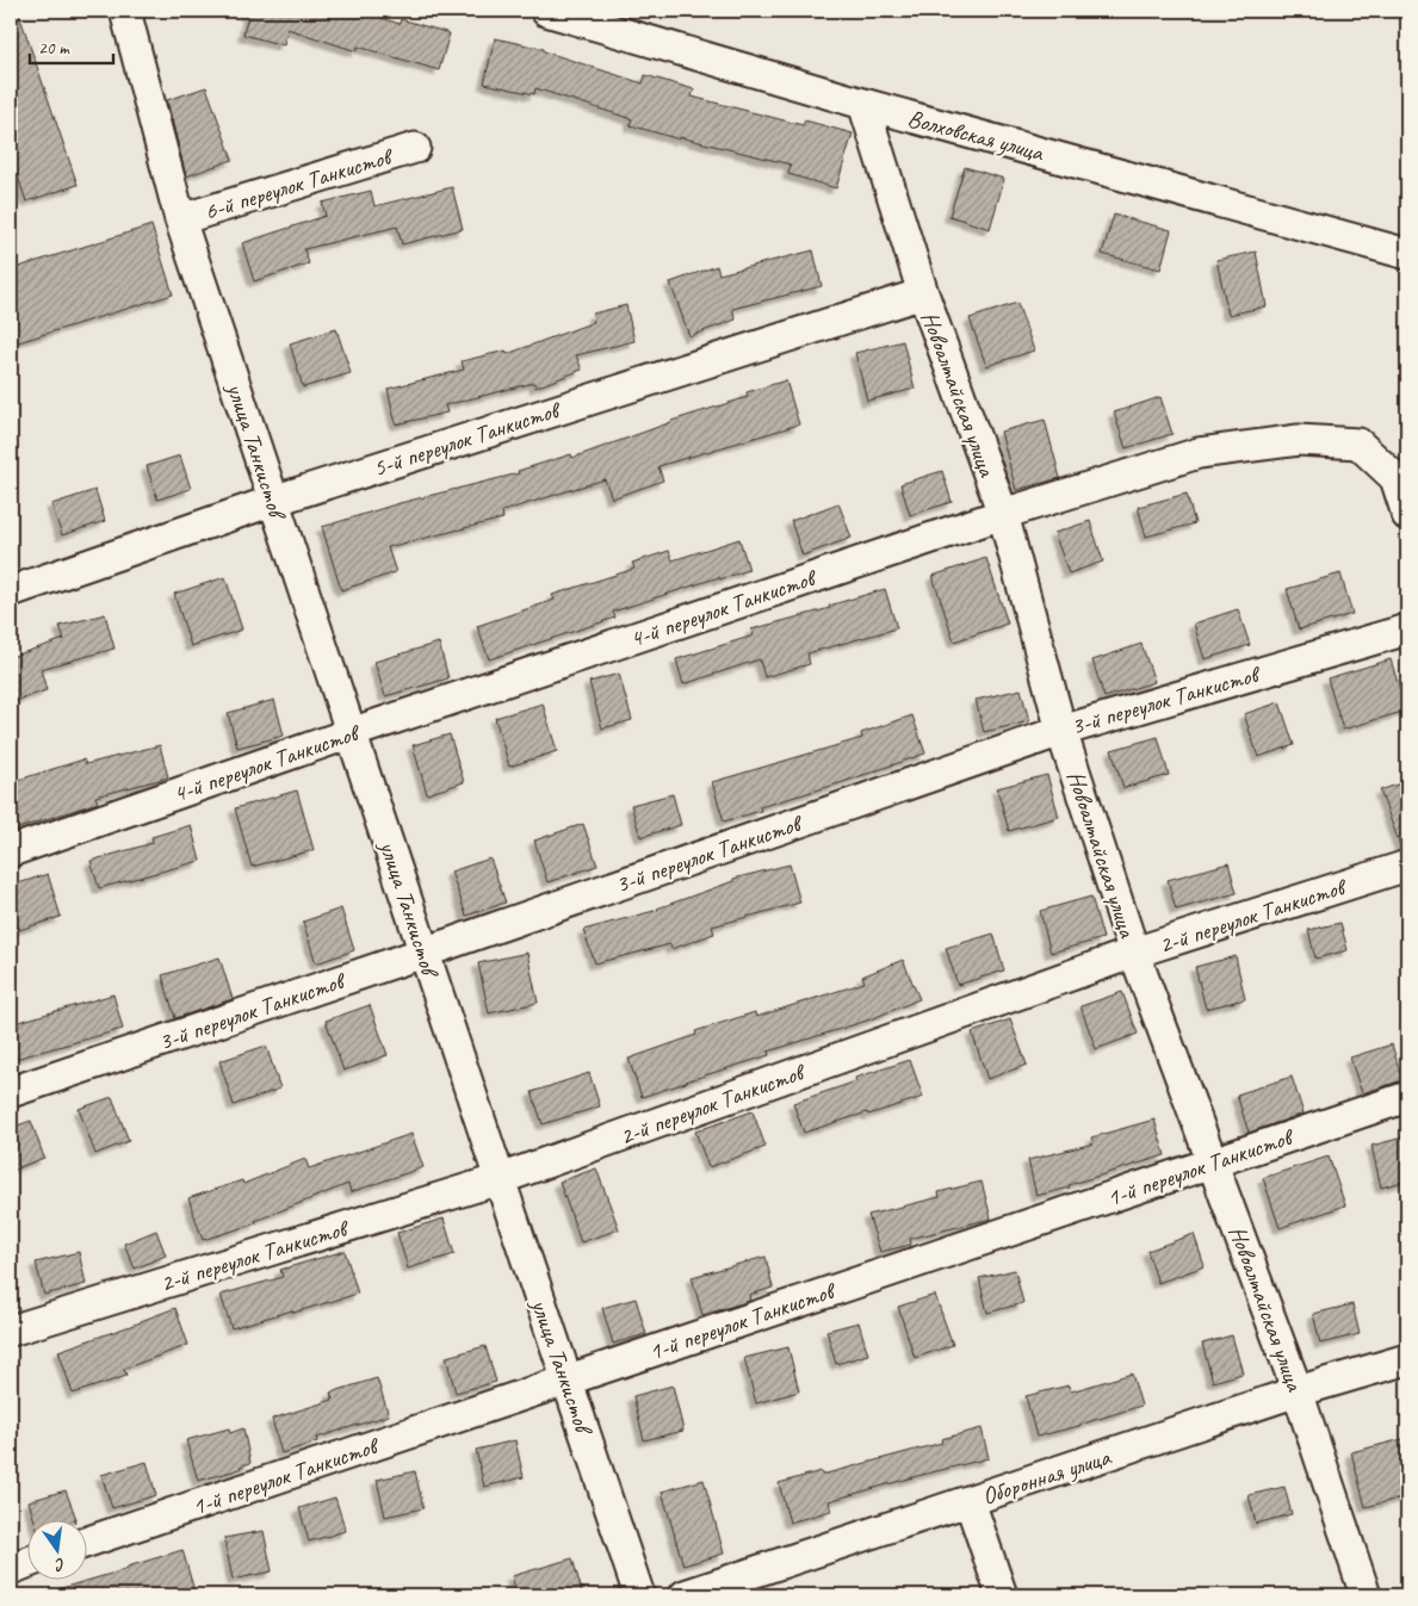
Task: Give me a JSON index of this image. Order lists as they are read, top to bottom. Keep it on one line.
{"streets":{"street":["Волховская улица","6-й переулок Танкистов","Новоалтайская улица","5-й переулок Танкистов","улица Танкистов","4-й переулок Танкистов","3-й переулок Танкистов","2-й переулок Танкистов","1-й переулок Танкистов","Оборонная улица"]},"crossings":[["Волховская улица","Новоалтайская улица"],["6-й переулок Танкистов","улица Танкистов"],["Новоалтайская улица","5-й переулок Танкистов"],["Новоалтайская улица","4-й переулок Танкистов"],["Новоалтайская улица","3-й переулок Танкистов"],["Новоалтайская улица","2-й переулок Танкистов"],["Новоалтайская улица","1-й переулок Танкистов"],["Новоалтайская улица","Оборонная улица"],["5-й переулок Танкистов","улица Танкистов"],["улица Танкистов","4-й переулок Танкистов"],["улица Танкистов","3-й переулок Танкистов"],["улица Танкистов","2-й переулок Танкистов"],["улица Танкистов","1-й переулок Танкистов"]],"scale_bar":"20 m","north":"bottom"}
